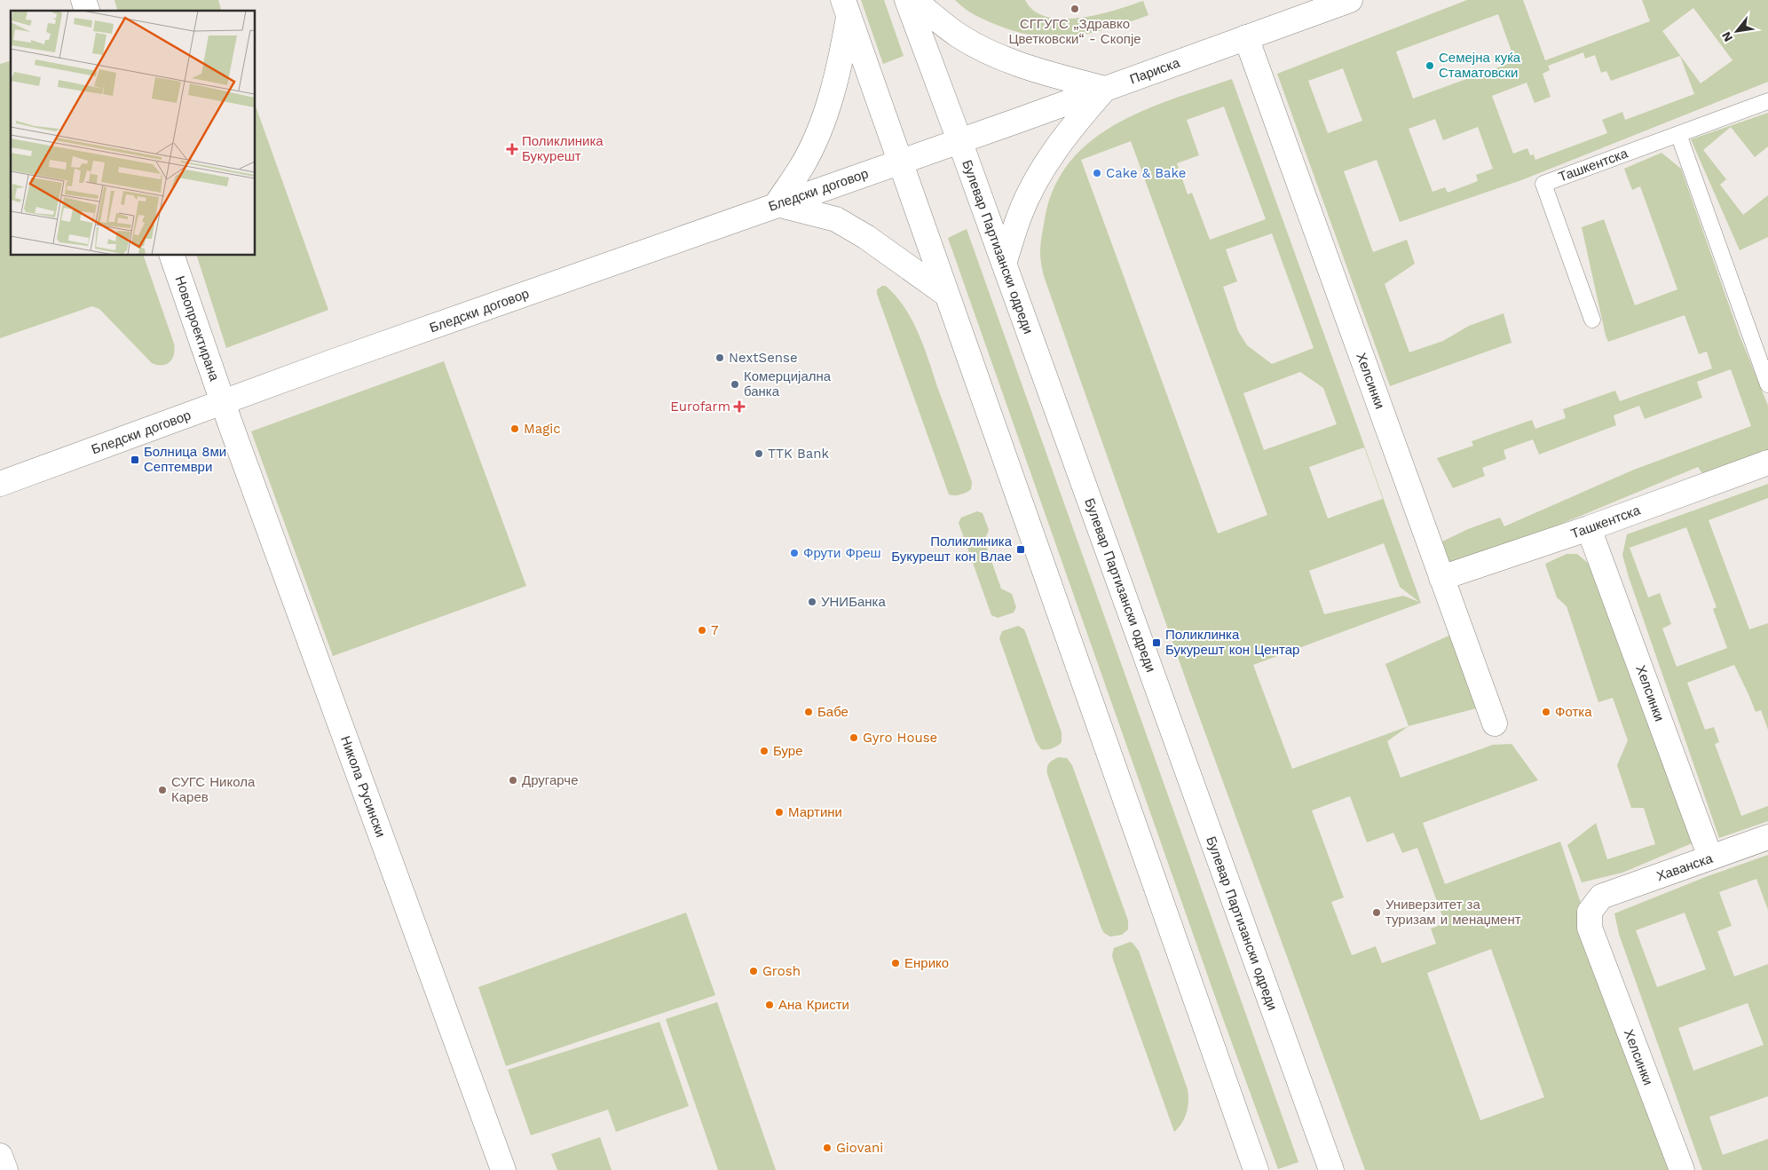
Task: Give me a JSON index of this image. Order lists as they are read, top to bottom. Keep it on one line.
{"streets":{"street":["Париска","Ташкентска","Бледски договор","Булевар Партизански одреди","Новопроектирана","Хелсинки","Никола Русински","Хаванска"]},"crossings":[["Париска","Бледски договор"],["Париска","Булевар Партизански одреди"],["Париска","Хелсинки"],["Ташкентска","Хелсинки"],["Бледски договор","Булевар Партизански одреди"],["Бледски договор","Новопроектирана"],["Бледски договор","Никола Русински"],["Новопроектирана","Никола Русински"],["Хелсинки","Хаванска"]],"places":{"other":["СГГУГС „Здравко Цветковски“ - Скопје","Семејна куќа Стаматовски","Cake & Bake","NextSense","Комерцијална банка","Magic","TTK Bank","Фрути Фреш","УНИБанка","7","Бабе","Фотка","Gyro House","Буре","Другарче","СУГС Никола Карев","Мартини","Универзитет за туризам и менаџмент","Енрико","Grosh","Ана Кристи","Giovani"],"health":["Поликлиника Букурешт","Eurofarm"],"transit":["Болница 8ми Септември","Поликлиника Букурешт кон Влае","Поликлинка Букурешт кон Центар"]},"north":"bottom left"}
